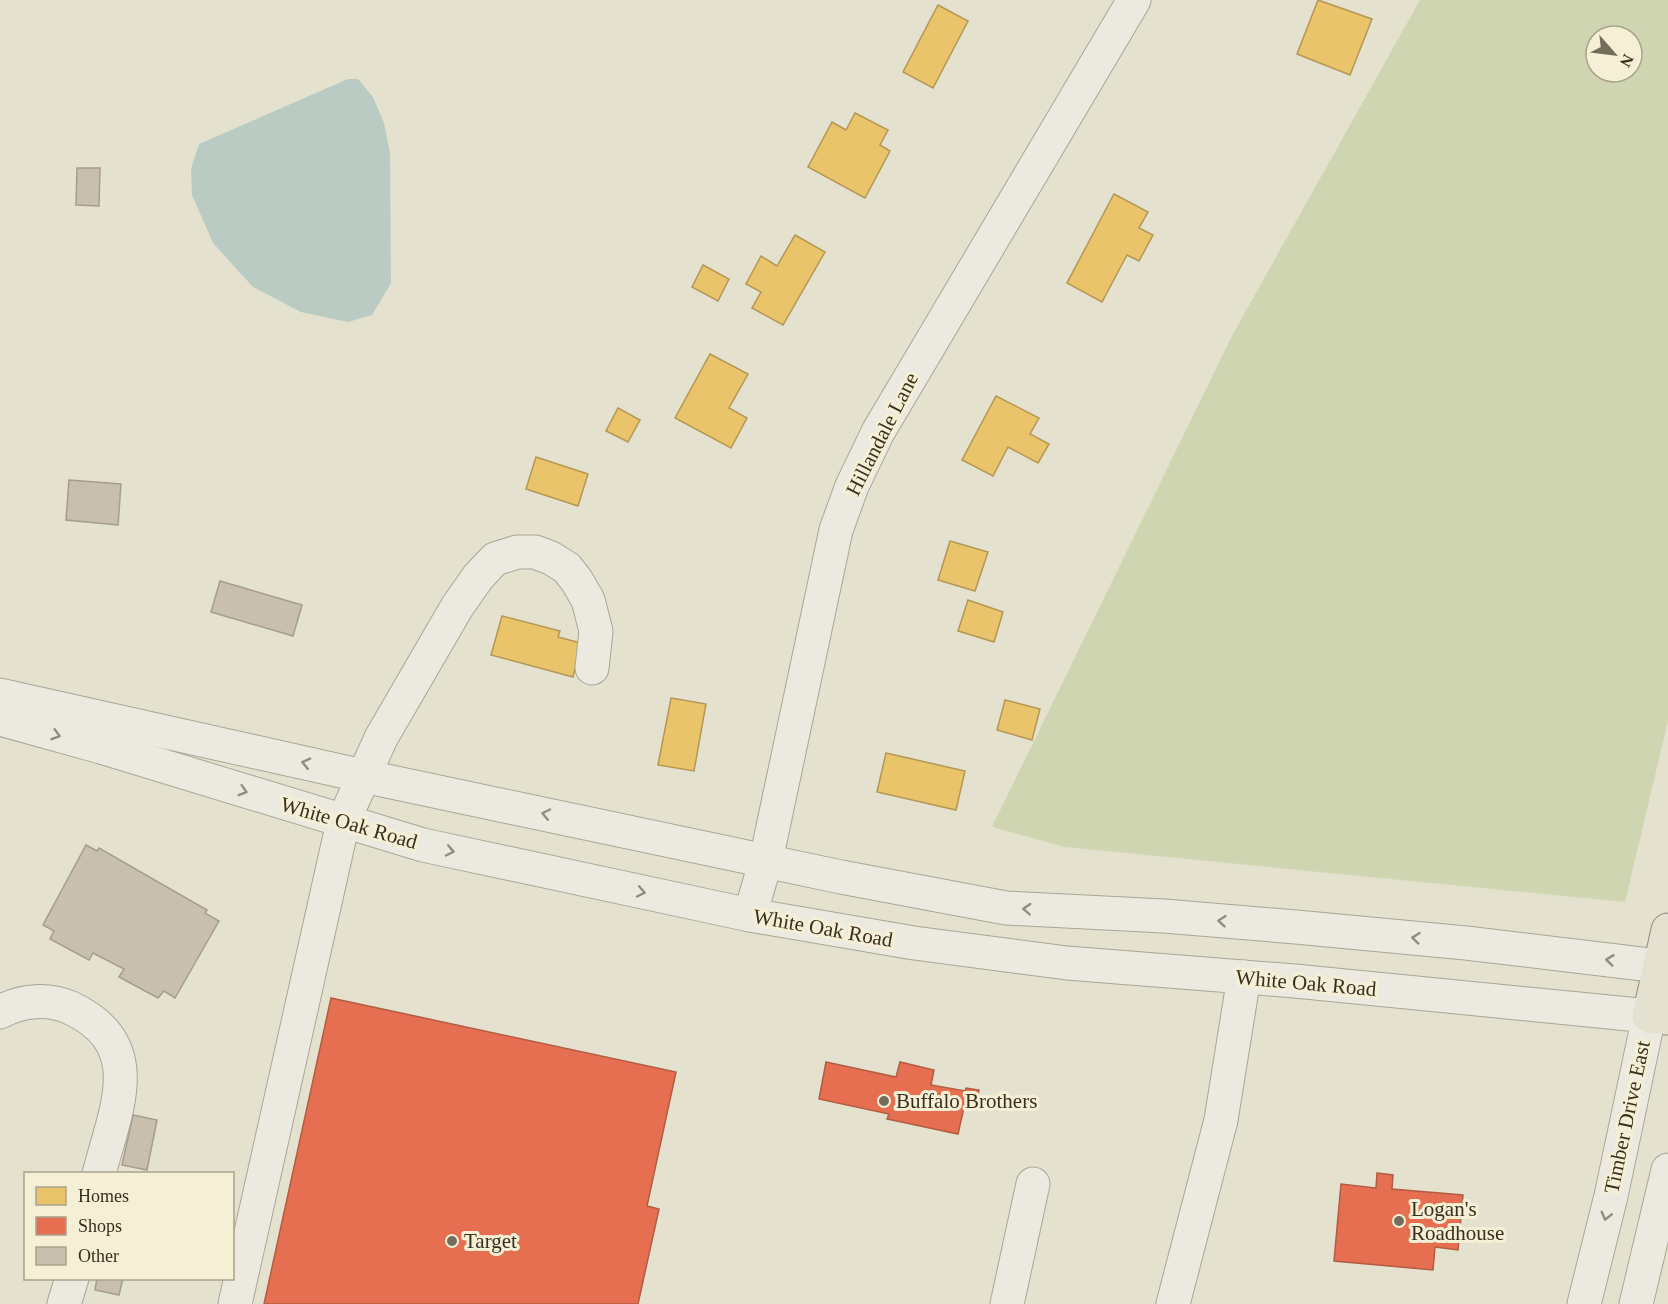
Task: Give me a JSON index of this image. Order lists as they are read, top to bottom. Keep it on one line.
{"streets":{"main road":["Timber Drive East"],"street":["Hillandale Lane","White Oak Road"]},"crossings":[["Hillandale Lane","White Oak Road"],["White Oak Road","Timber Drive East"]],"one_way":["Timber Drive East"],"places":["Buffalo Brothers","Logan's Roadhouse","Target"],"legend":["Homes","Shops","Other"],"north":"bottom right"}
